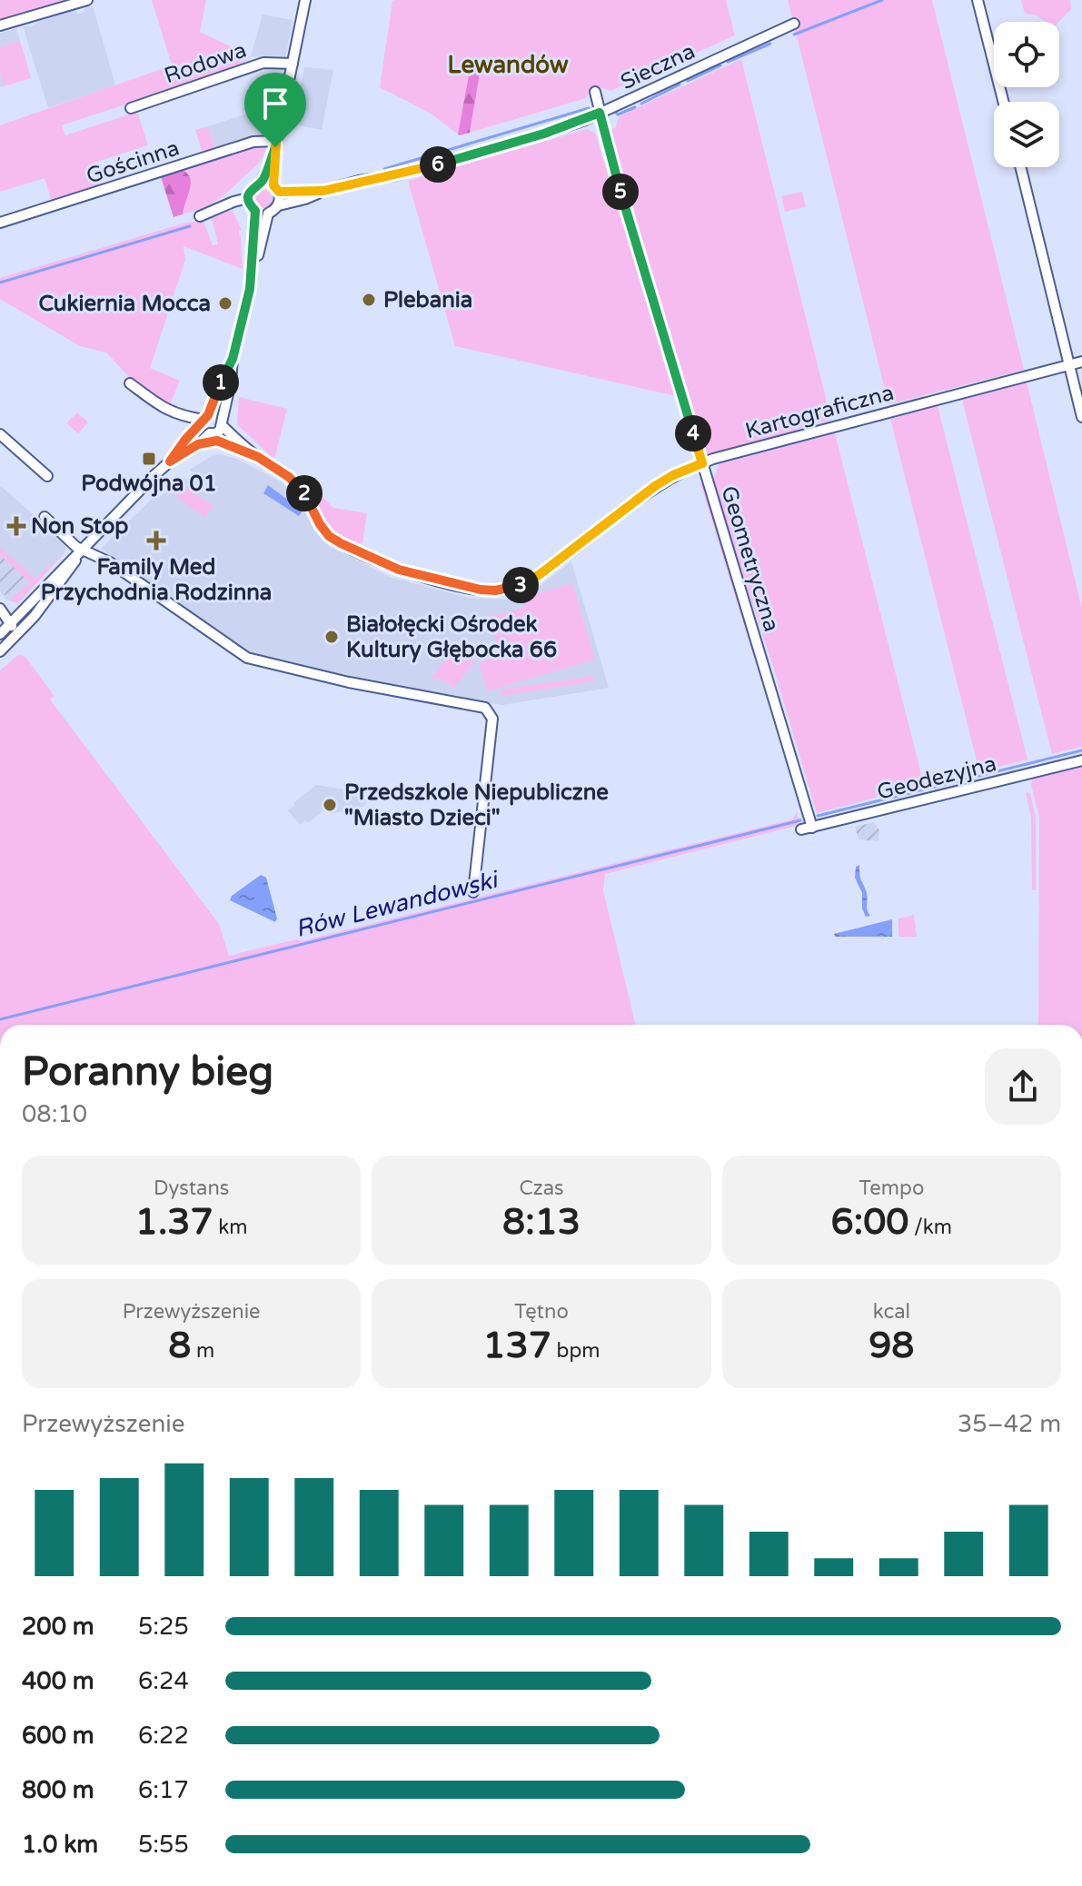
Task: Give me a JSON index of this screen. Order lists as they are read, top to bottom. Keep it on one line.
{"streets":{"street":["Rodowa","Sieczna","Gościnna","Kartograficzna","Geometryczna","Geodezyjna"]},"crossings":[["Sieczna","Geometryczna"],["Kartograficzna","Geometryczna"],["Geometryczna","Geodezyjna"]],"districts":["Lewandów"],"water":["Rów Lewandowski"],"places":{"other":["Plebania","Cukiernia Mocca","Białołęcki Ośrodek Kultury Głębocka 66","Przedszkole Niepubliczne \"Miasto Dzieci\""],"transit":["Podwójna 01"],"health":["Non Stop","Family Med Przychodnia Rodzinna"]},"page":{"pins":["6","5","1","4","2","3"],"heading":["Poranny bieg","08:10"],"stats":[["Dystans","1.37 km"],["Czas","8:13"],["Tempo","6:00 /km"],["Przewyższenie","8 m"],["Tętno","137 bpm"],["kcal","98"]],"chart":["Przewyższenie","35–42 m"],"list":[{"name":"200 m","note":"5:25"},{"name":"400 m","note":"6:24"},{"name":"600 m","note":"6:22"},{"name":"800 m","note":"6:17"},{"name":"1.0 km","note":"5:55"}]}}
